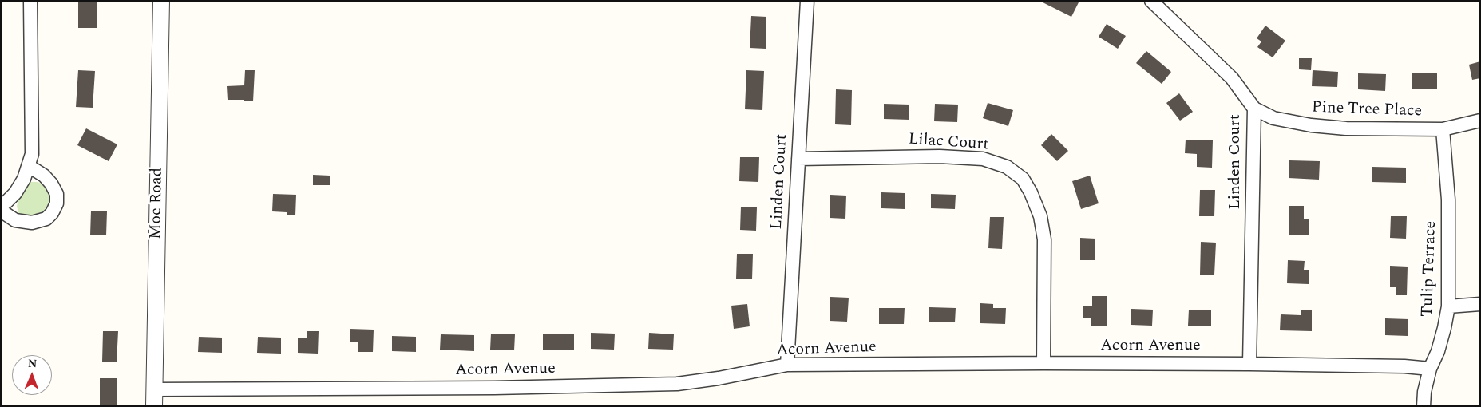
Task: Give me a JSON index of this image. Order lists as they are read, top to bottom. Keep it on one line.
{"streets":{"street":["Pine Tree Place","Lilac Court","Linden Court","Moe Road","Tulip Terrace","Acorn Avenue"]},"crossings":[["Pine Tree Place","Linden Court"],["Pine Tree Place","Tulip Terrace"],["Lilac Court","Linden Court"],["Lilac Court","Acorn Avenue"],["Linden Court","Acorn Avenue"],["Moe Road","Acorn Avenue"],["Tulip Terrace","Acorn Avenue"]],"north":"top"}
